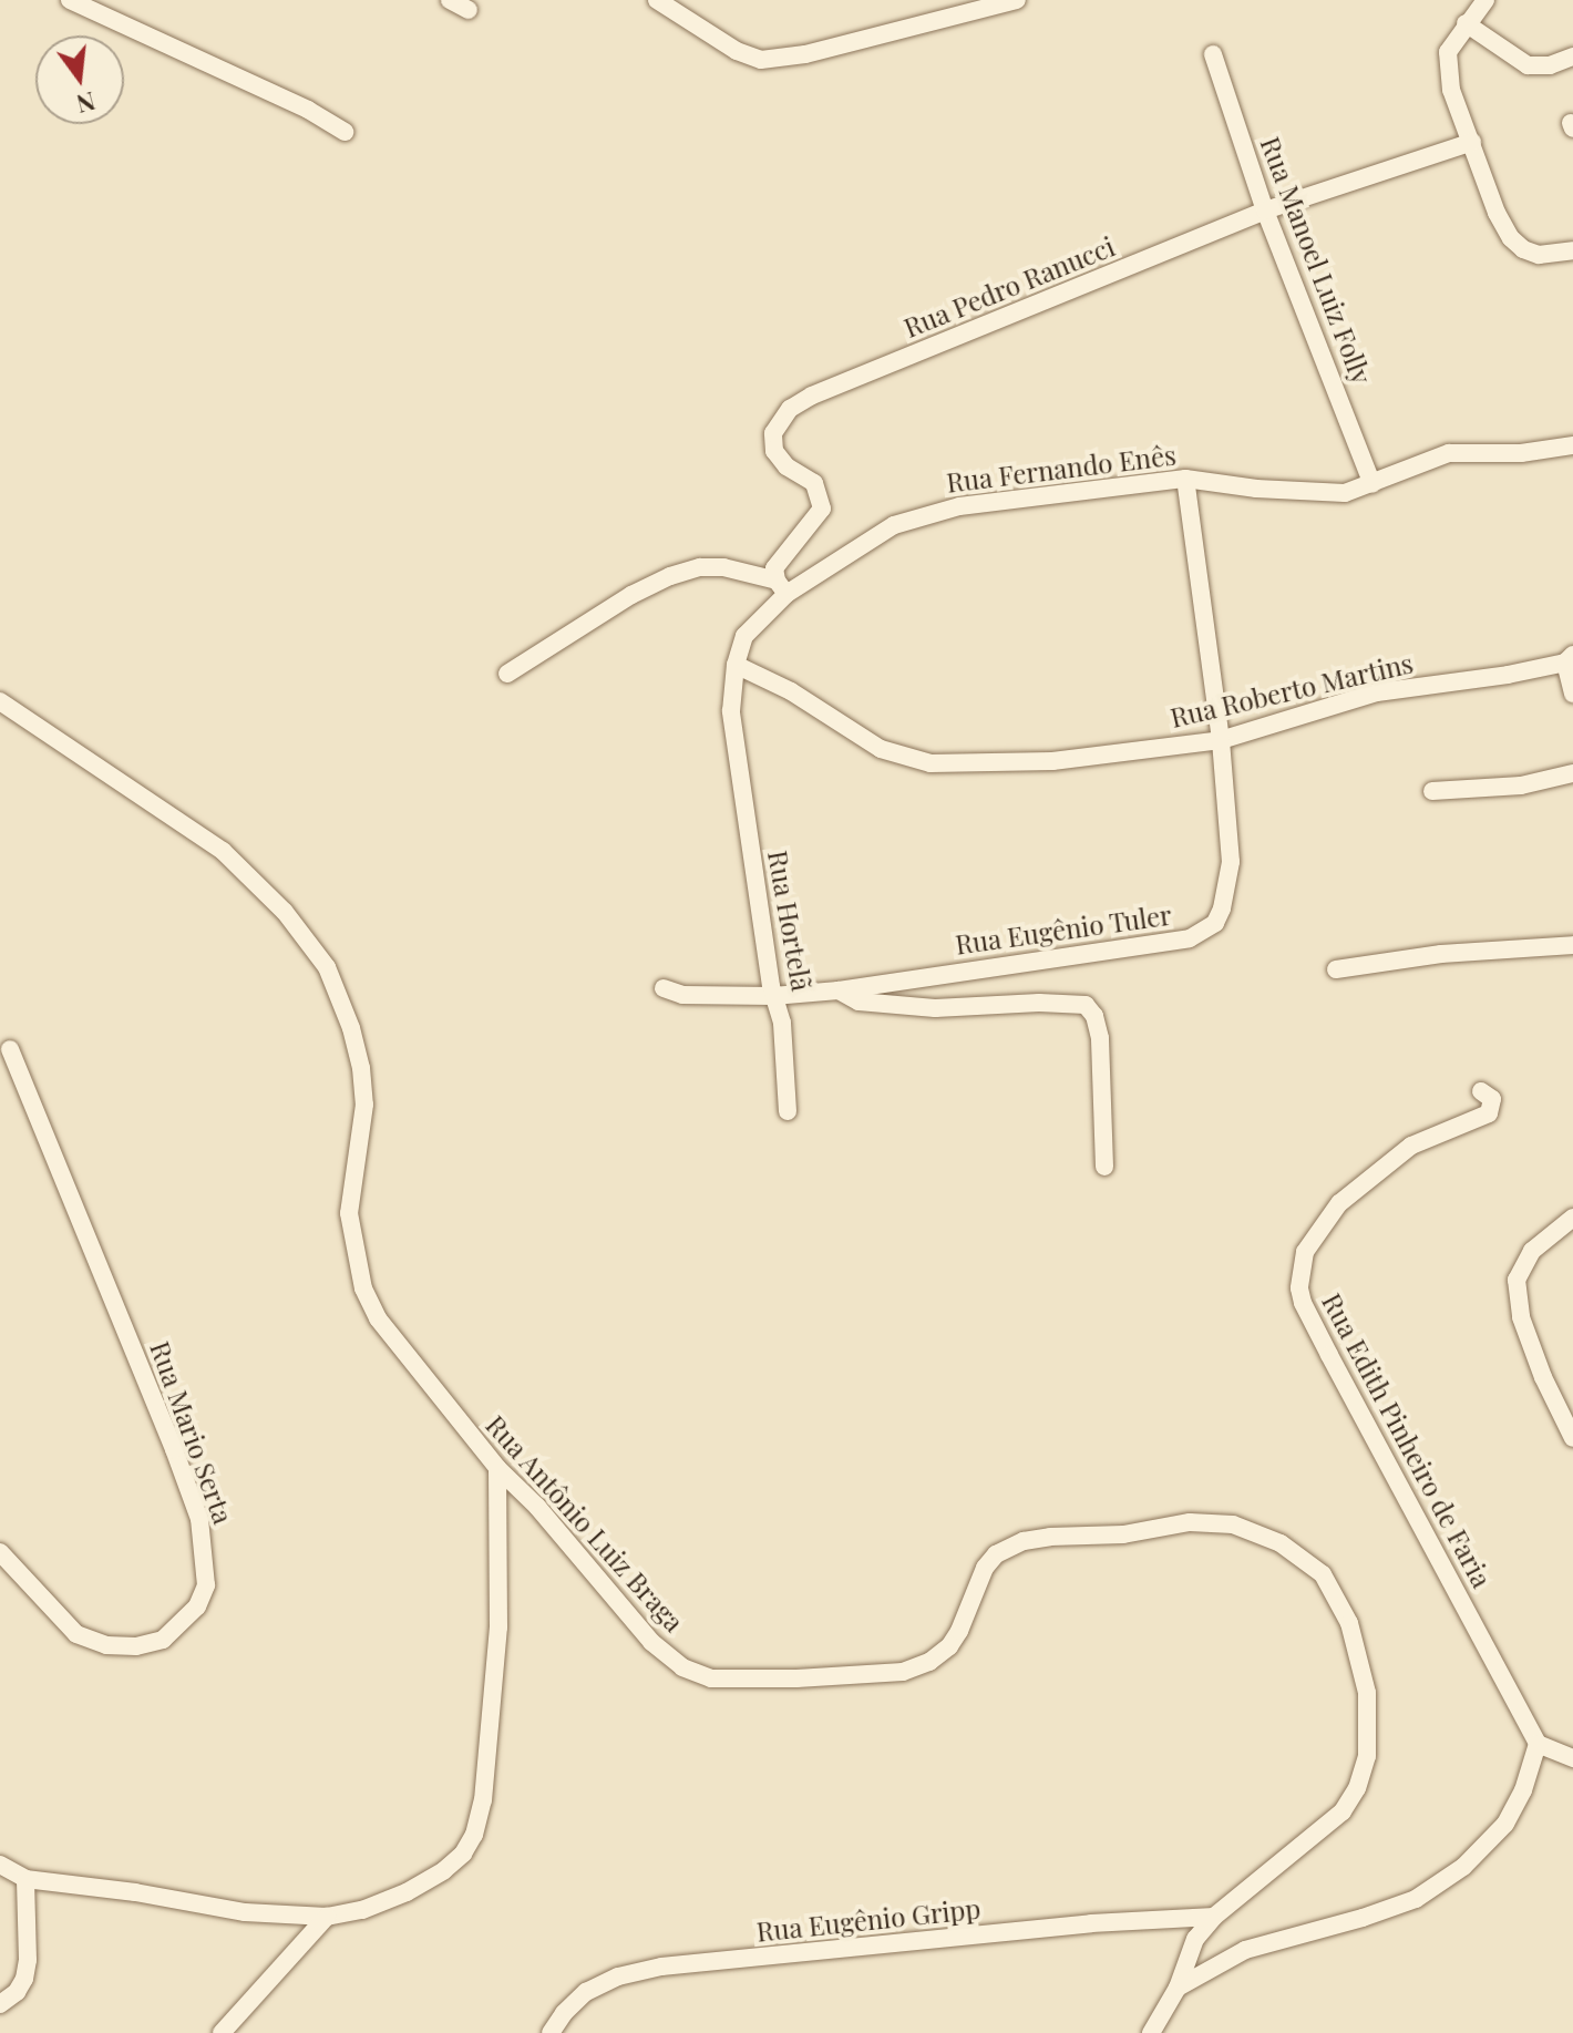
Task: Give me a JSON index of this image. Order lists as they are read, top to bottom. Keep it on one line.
{"streets":{"street":["Rua Manoel Luiz Folly","Rua Pedro Ranucci","Rua Fernando Enês","Rua Roberto Martins","Rua Hortelã","Rua Eugênio Tuler","Rua Mario Serta","Rua Edith Pinheiro de Faria","Rua Antônio Luiz Braga","Rua Eugênio Gripp"]},"crossings":[["Rua Manoel Luiz Folly","Rua Pedro Ranucci"],["Rua Manoel Luiz Folly","Rua Fernando Enês"],["Rua Pedro Ranucci","Rua Fernando Enês"],["Rua Fernando Enês","Rua Roberto Martins"],["Rua Fernando Enês","Rua Hortelã"],["Rua Fernando Enês","Rua Eugênio Tuler"],["Rua Roberto Martins","Rua Eugênio Tuler"],["Rua Hortelã","Rua Eugênio Tuler"],["Rua Antônio Luiz Braga","Rua Eugênio Gripp"]],"north":"bottom"}
